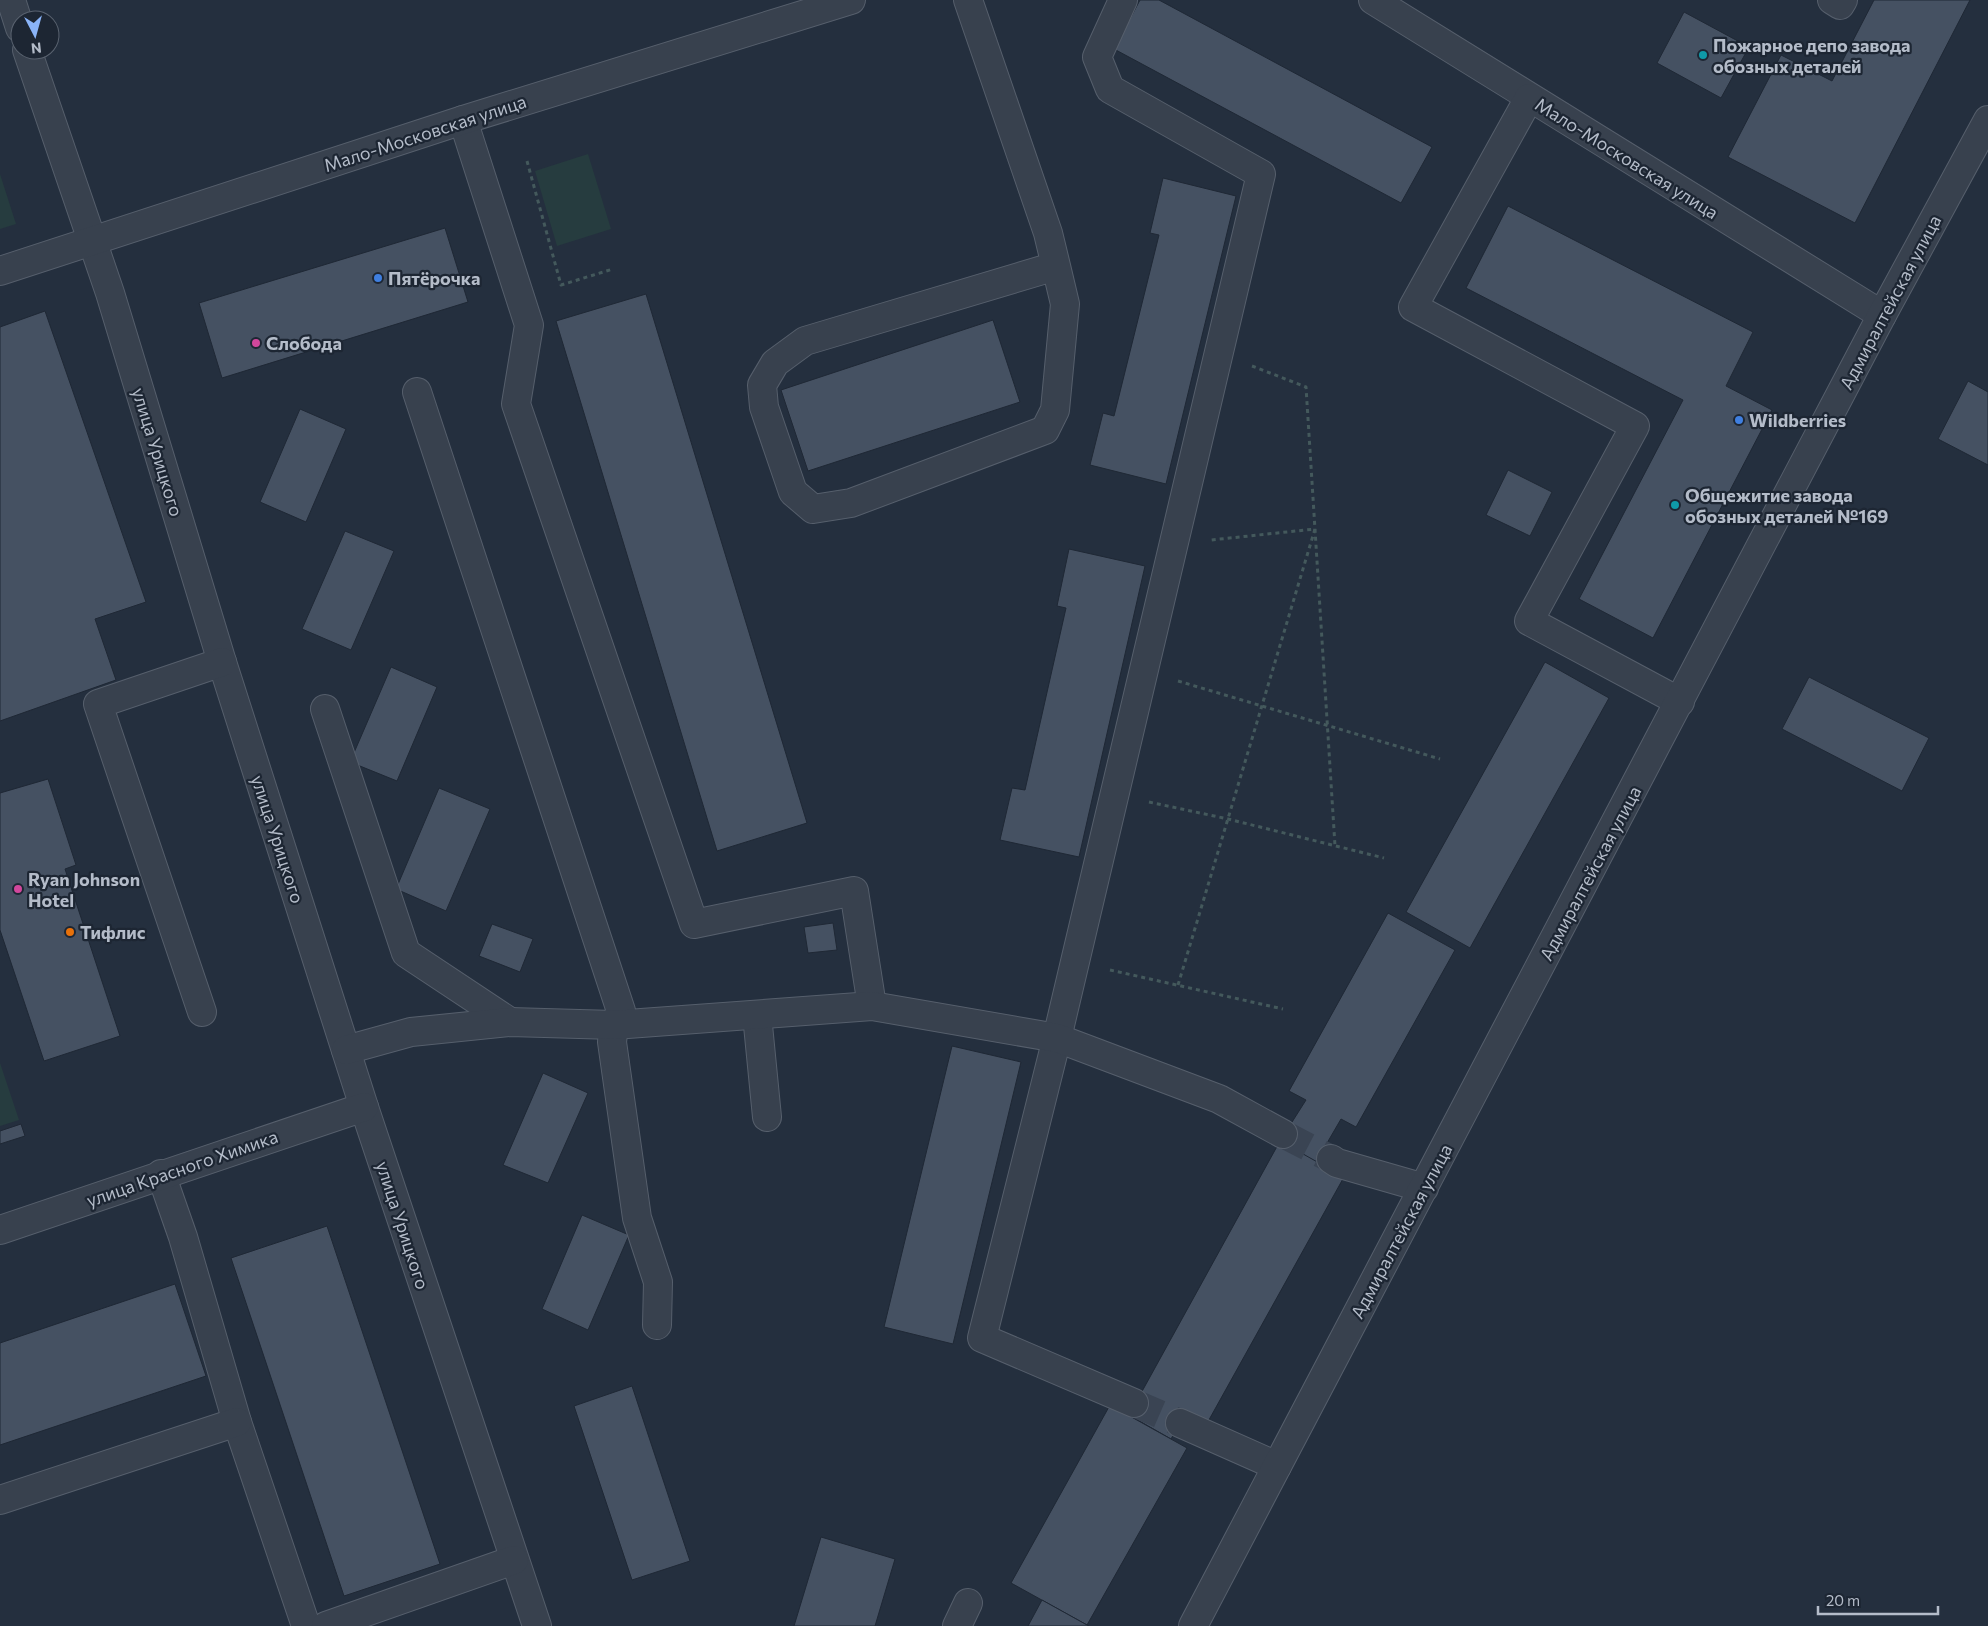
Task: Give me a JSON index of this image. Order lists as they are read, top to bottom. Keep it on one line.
{"streets":{"street":["Мало-Московская улица","Адмиралтейская улица","улица Урицкого","улица Красного Химика"]},"crossings":[["Мало-Московская улица","Адмиралтейская улица"],["Мало-Московская улица","улица Урицкого"],["улица Урицкого","улица Красного Химика"]],"places":["Пожарное депо завода обозных деталей","Пятёрочка","Слобода","Wildberries","Общежитие завода обозных деталей №169","Ryan Johnson Hotel","Тифлис"],"scale_bar":"20 m","north":"bottom"}
